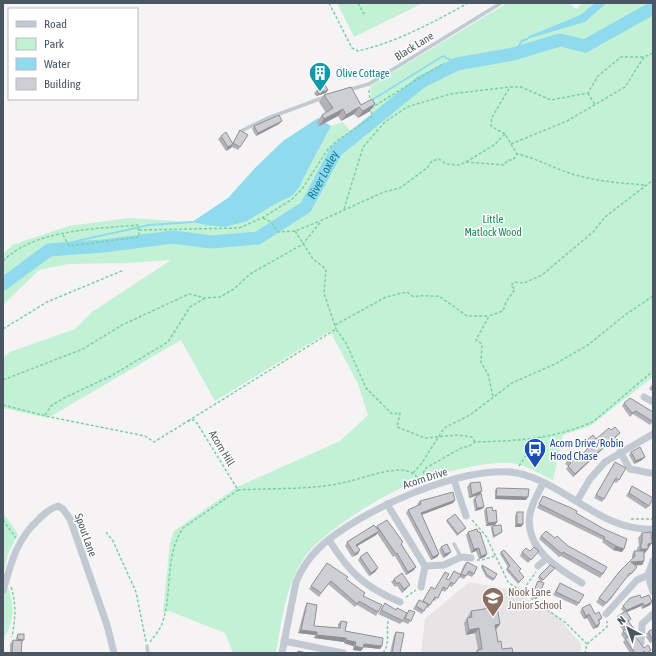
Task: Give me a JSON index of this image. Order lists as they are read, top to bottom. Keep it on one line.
{"streets":{"street":["Acorn Drive","Spout Lane"],"lane":["Black Lane"],"path":["Acorn Hill"]},"water":["River Loxley"],"parks":["Little Matlock Wood"],"places":{"building":["Olive Cottage"],"bus stop":["Acorn Drive/Robin Hood Chase"],"school or university":["Nook Lane Junior School"]},"legend":["Road","Park","Water","Building"],"north":"top left"}
